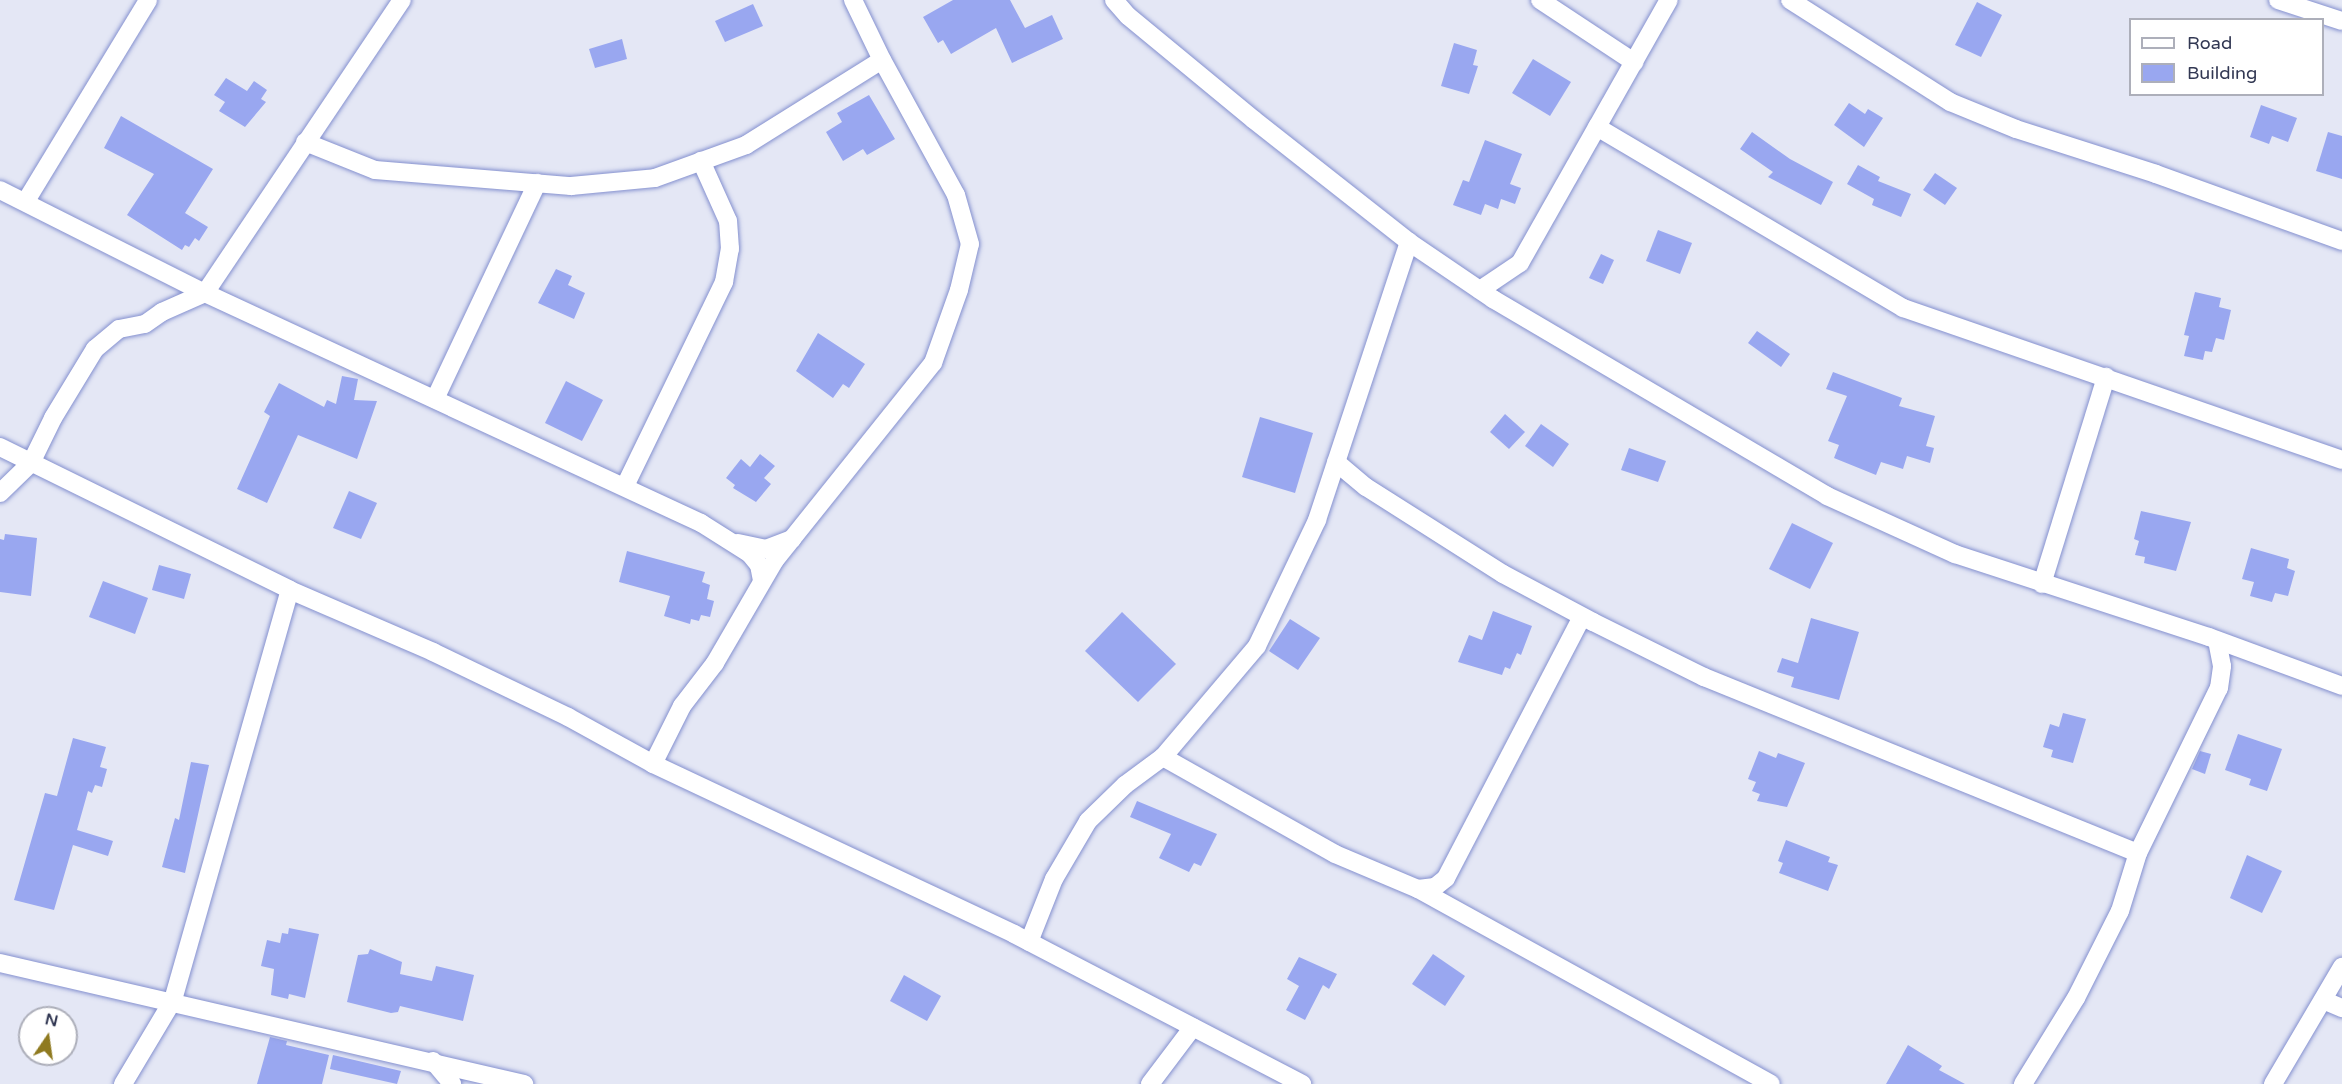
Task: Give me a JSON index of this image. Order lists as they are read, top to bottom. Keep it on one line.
{"legend":["Road","Building"],"north":"top"}
